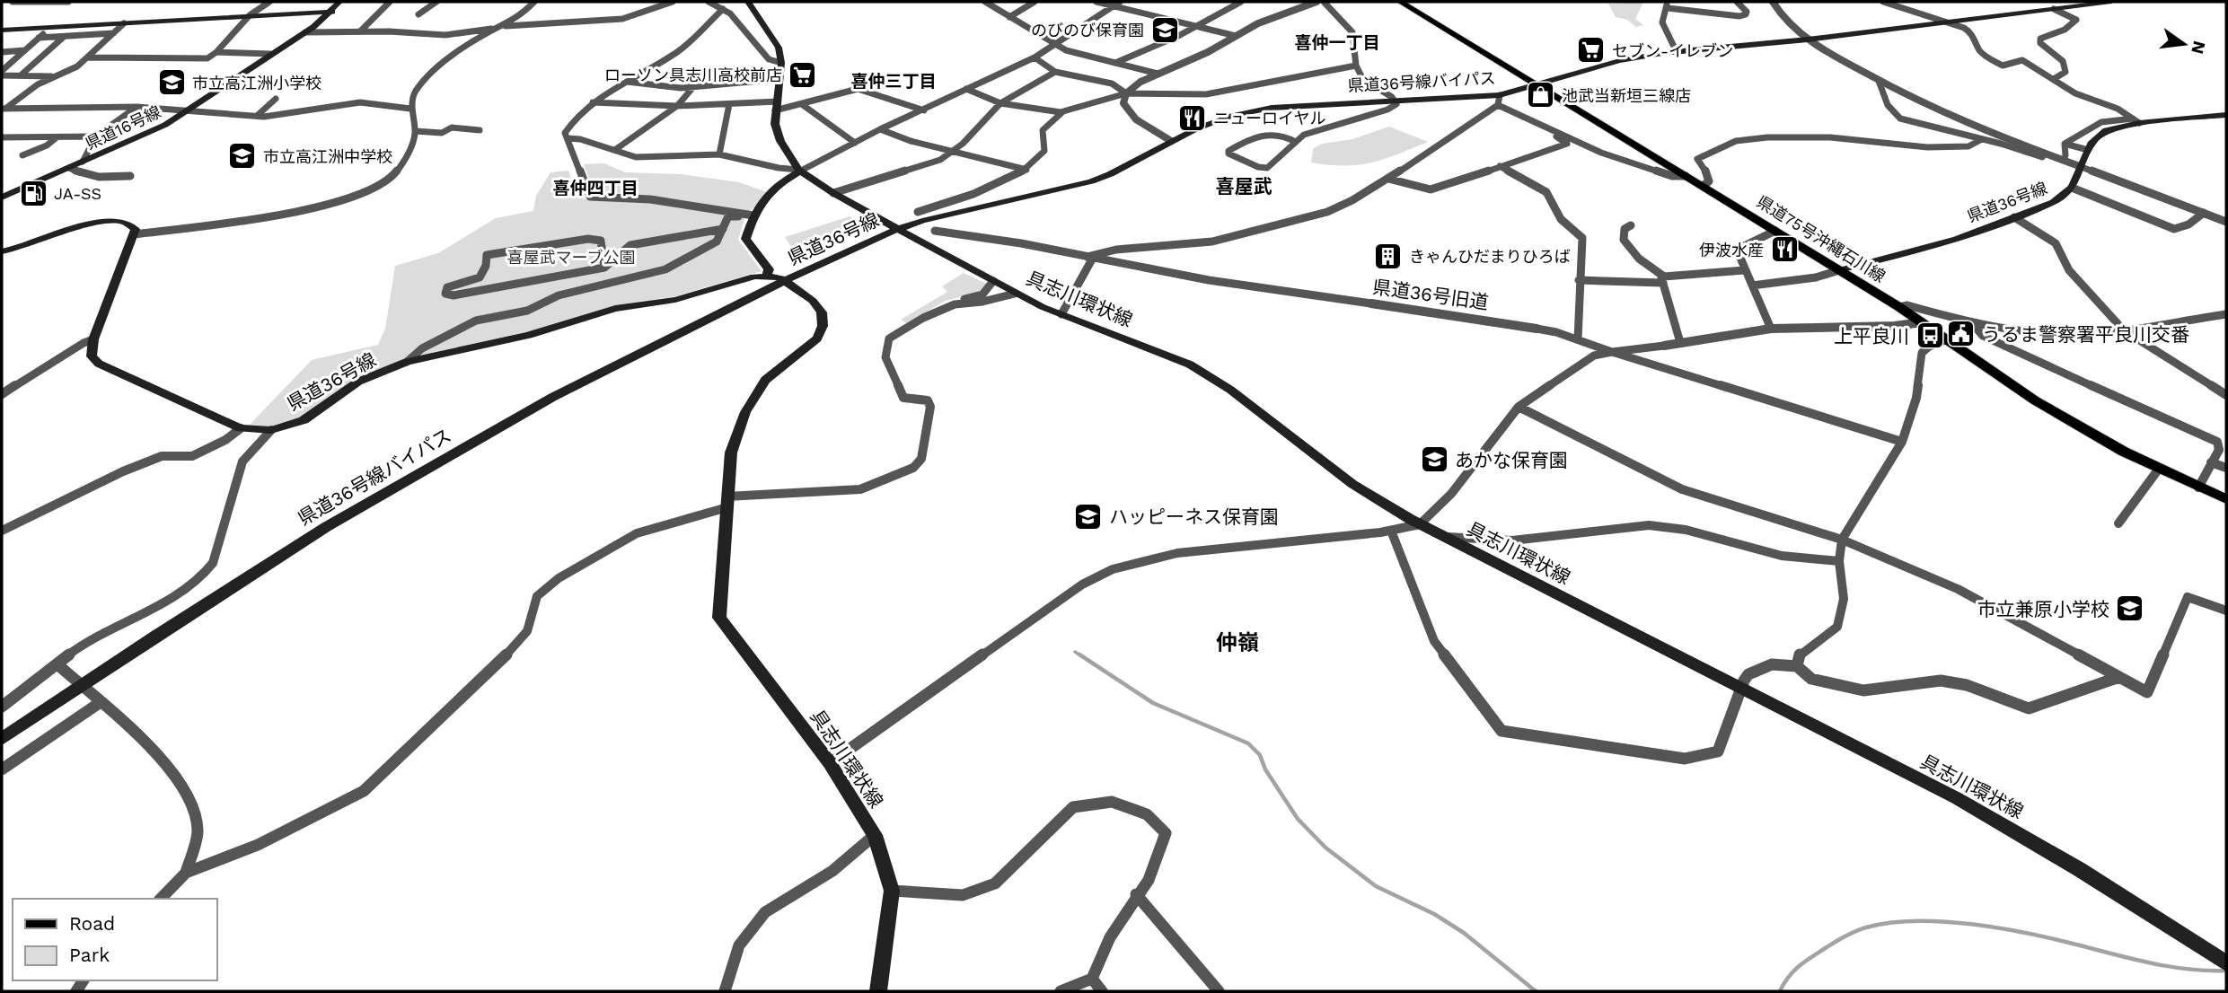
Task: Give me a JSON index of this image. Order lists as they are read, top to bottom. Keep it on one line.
{"streets":{"main road":["県道36号線バイパス","県道16号線","県道36号線","県道75号沖縄石川線","具志川環状線"],"street":["県道36号旧道"]},"crossings":[["県道36号線バイパス","県道36号線"],["県道36号線バイパス","県道75号沖縄石川線"],["県道36号線バイパス","具志川環状線"],["県道36号線","県道75号沖縄石川線"],["県道36号線","具志川環状線"],["県道75号沖縄石川線","県道36号旧道"]],"districts":["喜仲一丁目","喜仲三丁目","喜屋武","喜仲四丁目","仲嶺"],"parks":["喜屋武マーブ公園"],"places":{"school or university":["のびのび保育園","市立高江洲小学校","市立高江洲中学校","あかな保育園","ハッピーネス保育園","市立兼原小学校"],"supermarket":["セブン-イレブン","ローソン具志川高校前店"],"shop":["池武当新垣三線店"],"restaurant":["ニューロイヤル","伊波水産"],"fuel station":["JA-SS"],"building":["きゃんひだまりひろば"],"public building":["うるま警察署平良川交番"],"bus stop":["上平良川"]},"legend":["Road","Park"],"north":"right"}
